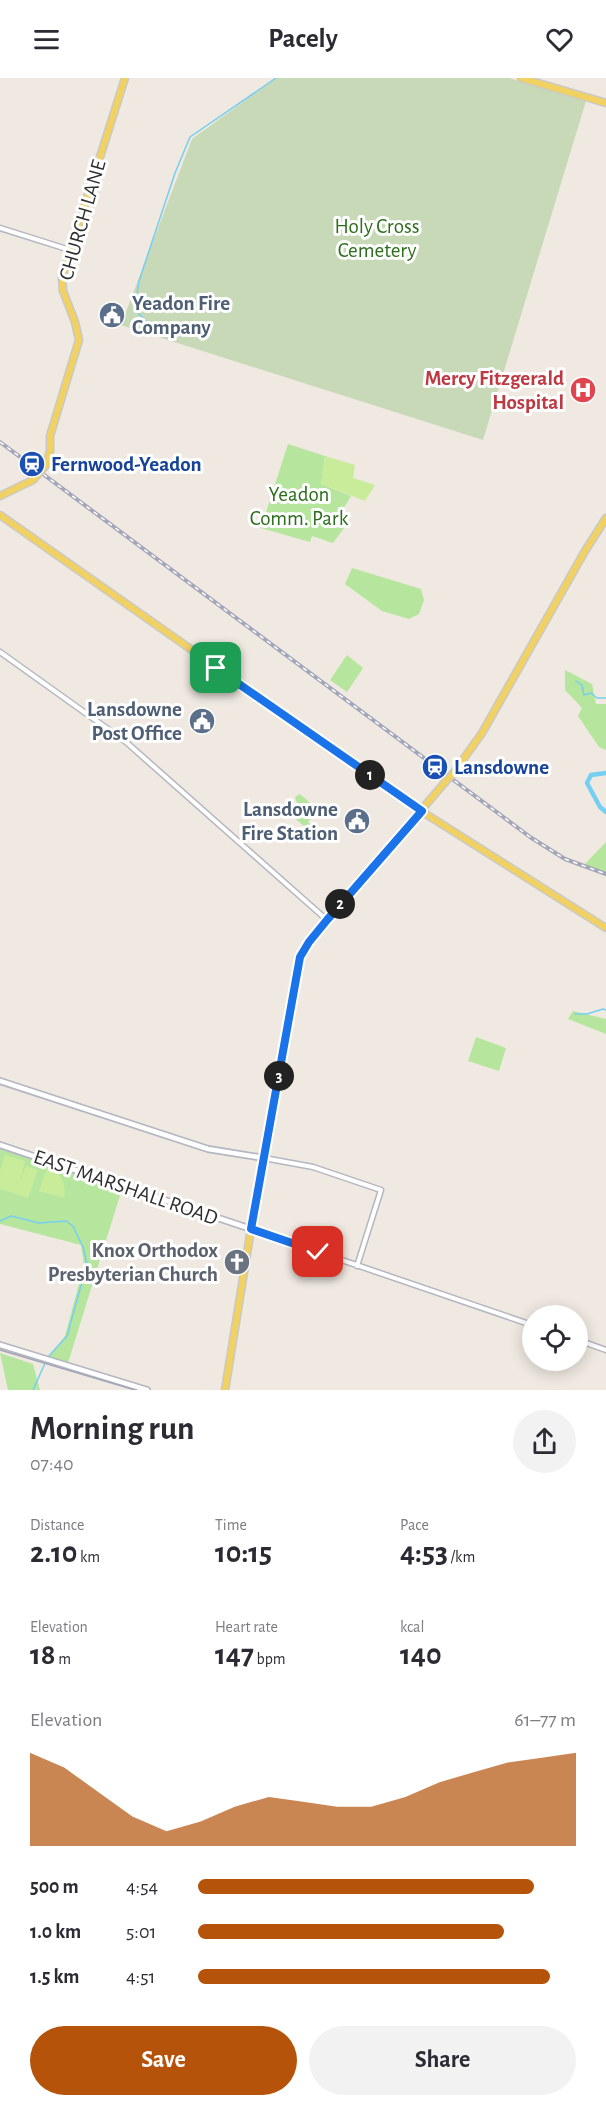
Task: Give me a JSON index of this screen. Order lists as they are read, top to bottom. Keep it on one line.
{"streets":{"main road":["CHURCH LANE","EAST MARSHALL ROAD"]},"parks":["Holy Cross Cemetery","Yeadon Comm. Park"],"places":{"public building":["Yeadon Fire Company","Lansdowne Post Office","Lansdowne Fire Station"],"hospital":["Mercy Fitzgerald Hospital"],"station":["Fernwood-Yeadon","Lansdowne"],"church":["Knox Orthodox Presbyterian Church"]},"page":{"header":"Pacely","pins":["1","2","3"],"heading":["Morning run","07:40"],"stats":[["Distance","2.10 km"],["Time","10:15"],["Pace","4:53 /km"],["Elevation","18 m"],["Heart rate","147 bpm"],["kcal","140"]],"chart":["Elevation","61–77 m"],"list":[{"name":"500 m","note":"4:54"},{"name":"1.0 km","note":"5:01"},{"name":"1.5 km","note":"4:51"}],"buttons":["Save","Share"]}}
